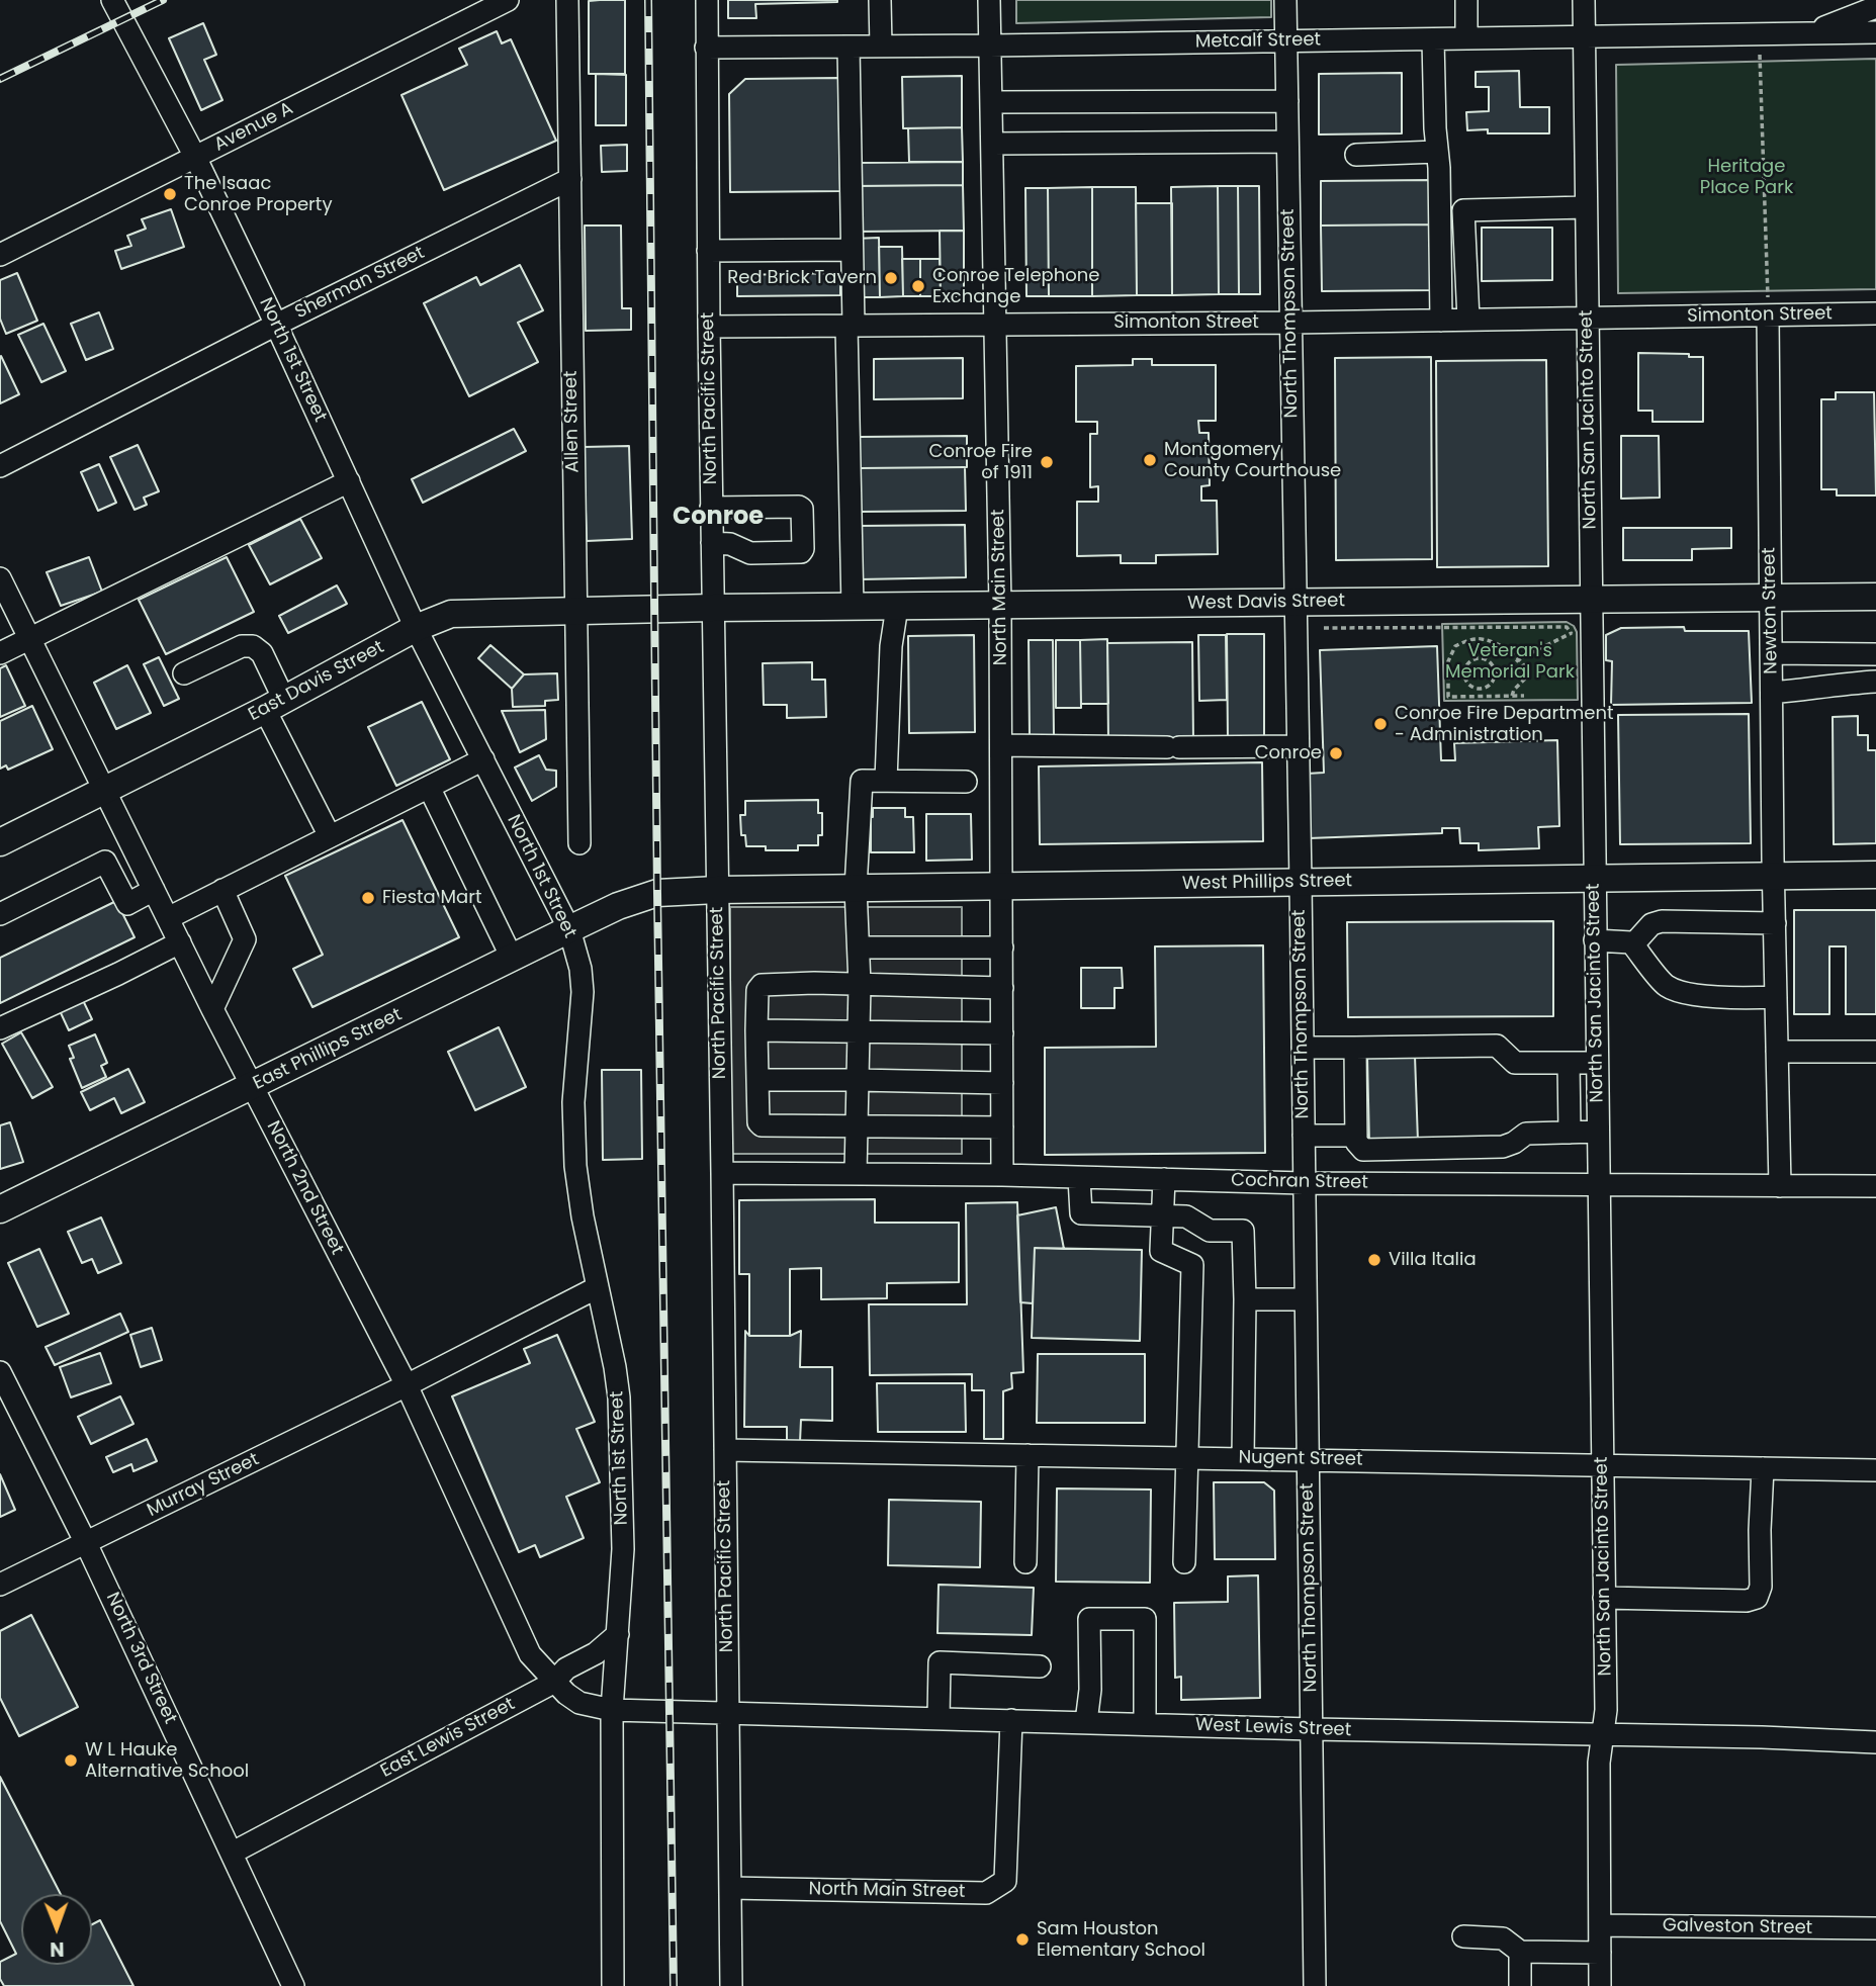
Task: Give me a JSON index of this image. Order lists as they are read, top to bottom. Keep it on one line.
{"streets":{"main road":["West Davis Street","East Davis Street","West Phillips Street","East Phillips Street"],"street":["Metcalf Street","Avenue A","Sherman Street","North Thompson Street","Simonton Street","North 1st Street","North Pacific Street","North San Jacinto Street","Allen Street","North Main Street","Newton Street","Cochran Street","North 2nd Street","Nugent Street","Murray Street","North 3rd Street","West Lewis Street","East Lewis Street","Galveston Street"]},"crossings":[["Metcalf Street","North Thompson Street"],["Metcalf Street","North Pacific Street"],["Metcalf Street","North San Jacinto Street"],["Metcalf Street","North Main Street"],["Avenue A","North 1st Street"],["Sherman Street","North 1st Street"],["Sherman Street","Allen Street"],["North Thompson Street","Simonton Street"],["North Thompson Street","West Davis Street"],["North Thompson Street","West Phillips Street"],["North Thompson Street","Cochran Street"],["North Thompson Street","Nugent Street"],["North Thompson Street","West Lewis Street"],["Simonton Street","North Pacific Street"],["Simonton Street","North San Jacinto Street"],["Simonton Street","North Main Street"],["Simonton Street","Newton Street"],["North 1st Street","East Davis Street"],["North 1st Street","East Phillips Street"],["North 1st Street","Murray Street"],["North 1st Street","West Lewis Street"],["North 1st Street","East Lewis Street"],["North Pacific Street","North Main Street"],["North Pacific Street","West Davis Street"],["North Pacific Street","West Phillips Street"],["North Pacific Street","Cochran Street"],["North Pacific Street","Nugent Street"],["North Pacific Street","West Lewis Street"],["North San Jacinto Street","West Davis Street"],["North San Jacinto Street","West Phillips Street"],["North San Jacinto Street","Cochran Street"],["North San Jacinto Street","Nugent Street"],["North San Jacinto Street","West Lewis Street"],["North San Jacinto Street","Galveston Street"],["Allen Street","East Davis Street"],["North Main Street","West Davis Street"],["North Main Street","West Phillips Street"],["North Main Street","Cochran Street"],["North Main Street","West Lewis Street"],["West Davis Street","Newton Street"],["West Davis Street","East Davis Street"],["Newton Street","West Phillips Street"],["Newton Street","Cochran Street"],["East Davis Street","North 2nd Street"],["West Phillips Street","East Phillips Street"],["East Phillips Street","North 2nd Street"],["North 2nd Street","Murray Street"],["North 2nd Street","East Lewis Street"],["Murray Street","North 3rd Street"],["North 3rd Street","East Lewis Street"]],"districts":["Conroe"],"parks":["Heritage Place Park","Veteran's Memorial Park"],"places":["The Isaac Conroe Property","Red Brick Tavern","Conroe Telephone Exchange","Montgomery County Courthouse","Conroe Fire of 1911","Conroe Fire Department - Administration","Conroe","Fiesta Mart","Villa Italia","W L Hauke Alternative School","Sam Houston Elementary School"],"north":"bottom"}
